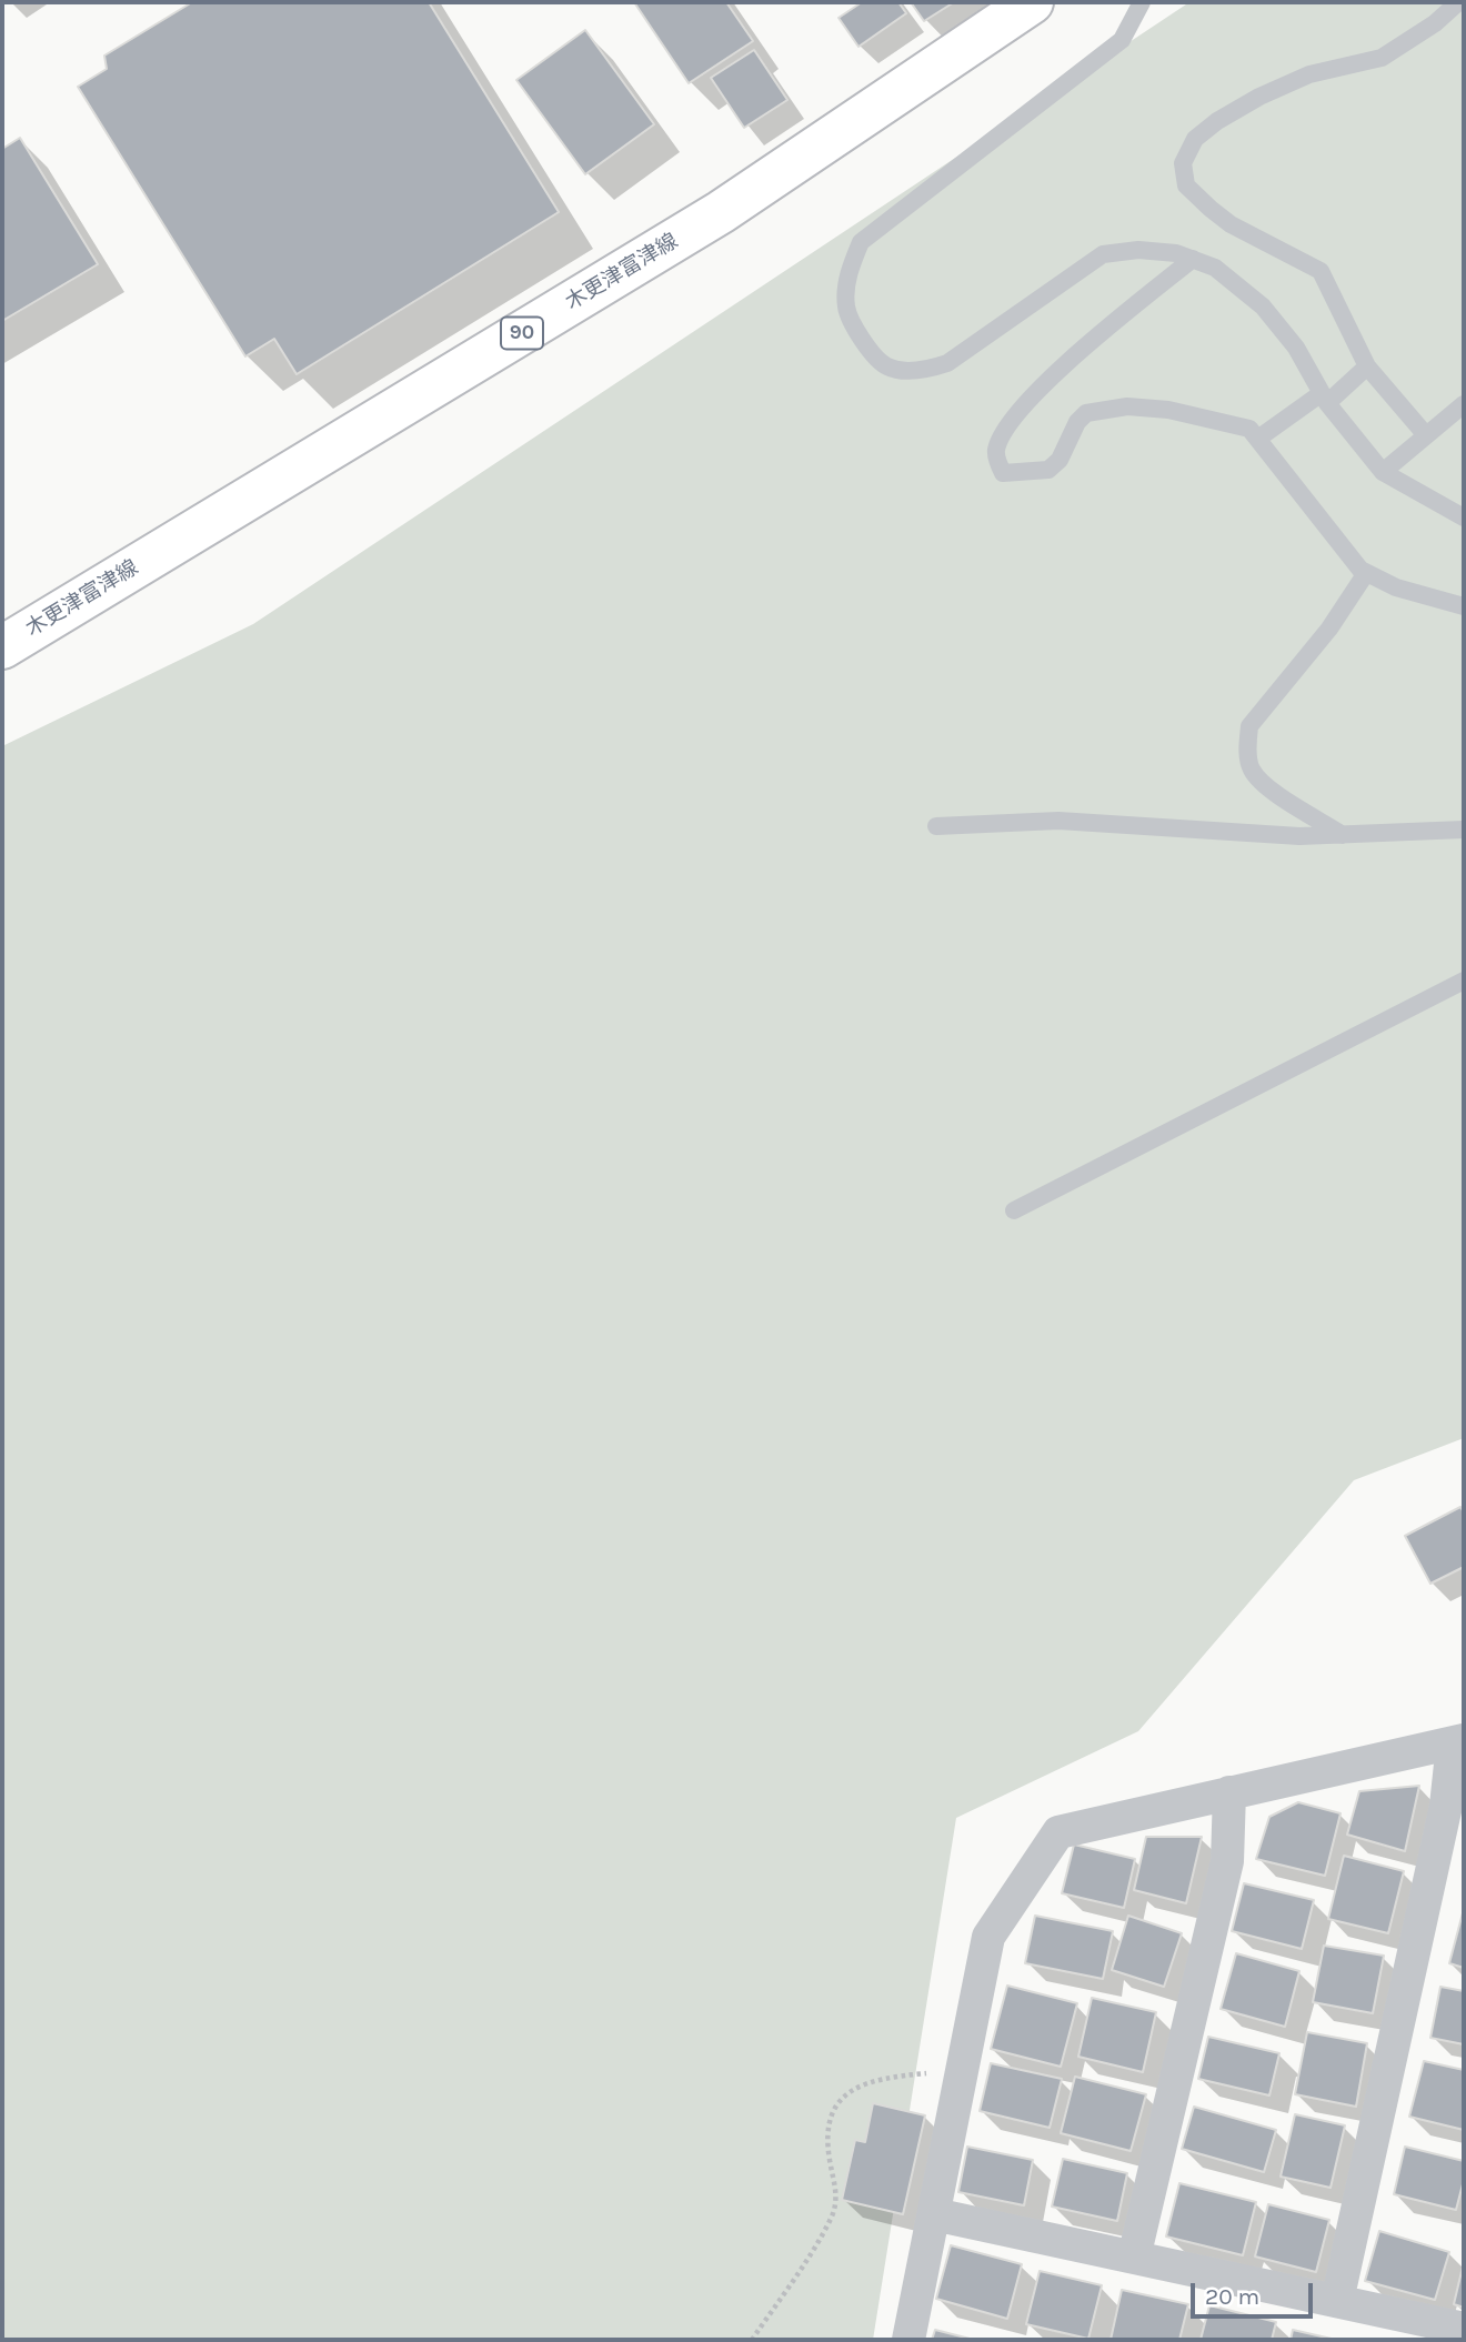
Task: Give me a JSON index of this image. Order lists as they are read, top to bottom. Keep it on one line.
{"streets":{"main road":["木更津富津線","90"]},"scale_bar":"20 m"}
